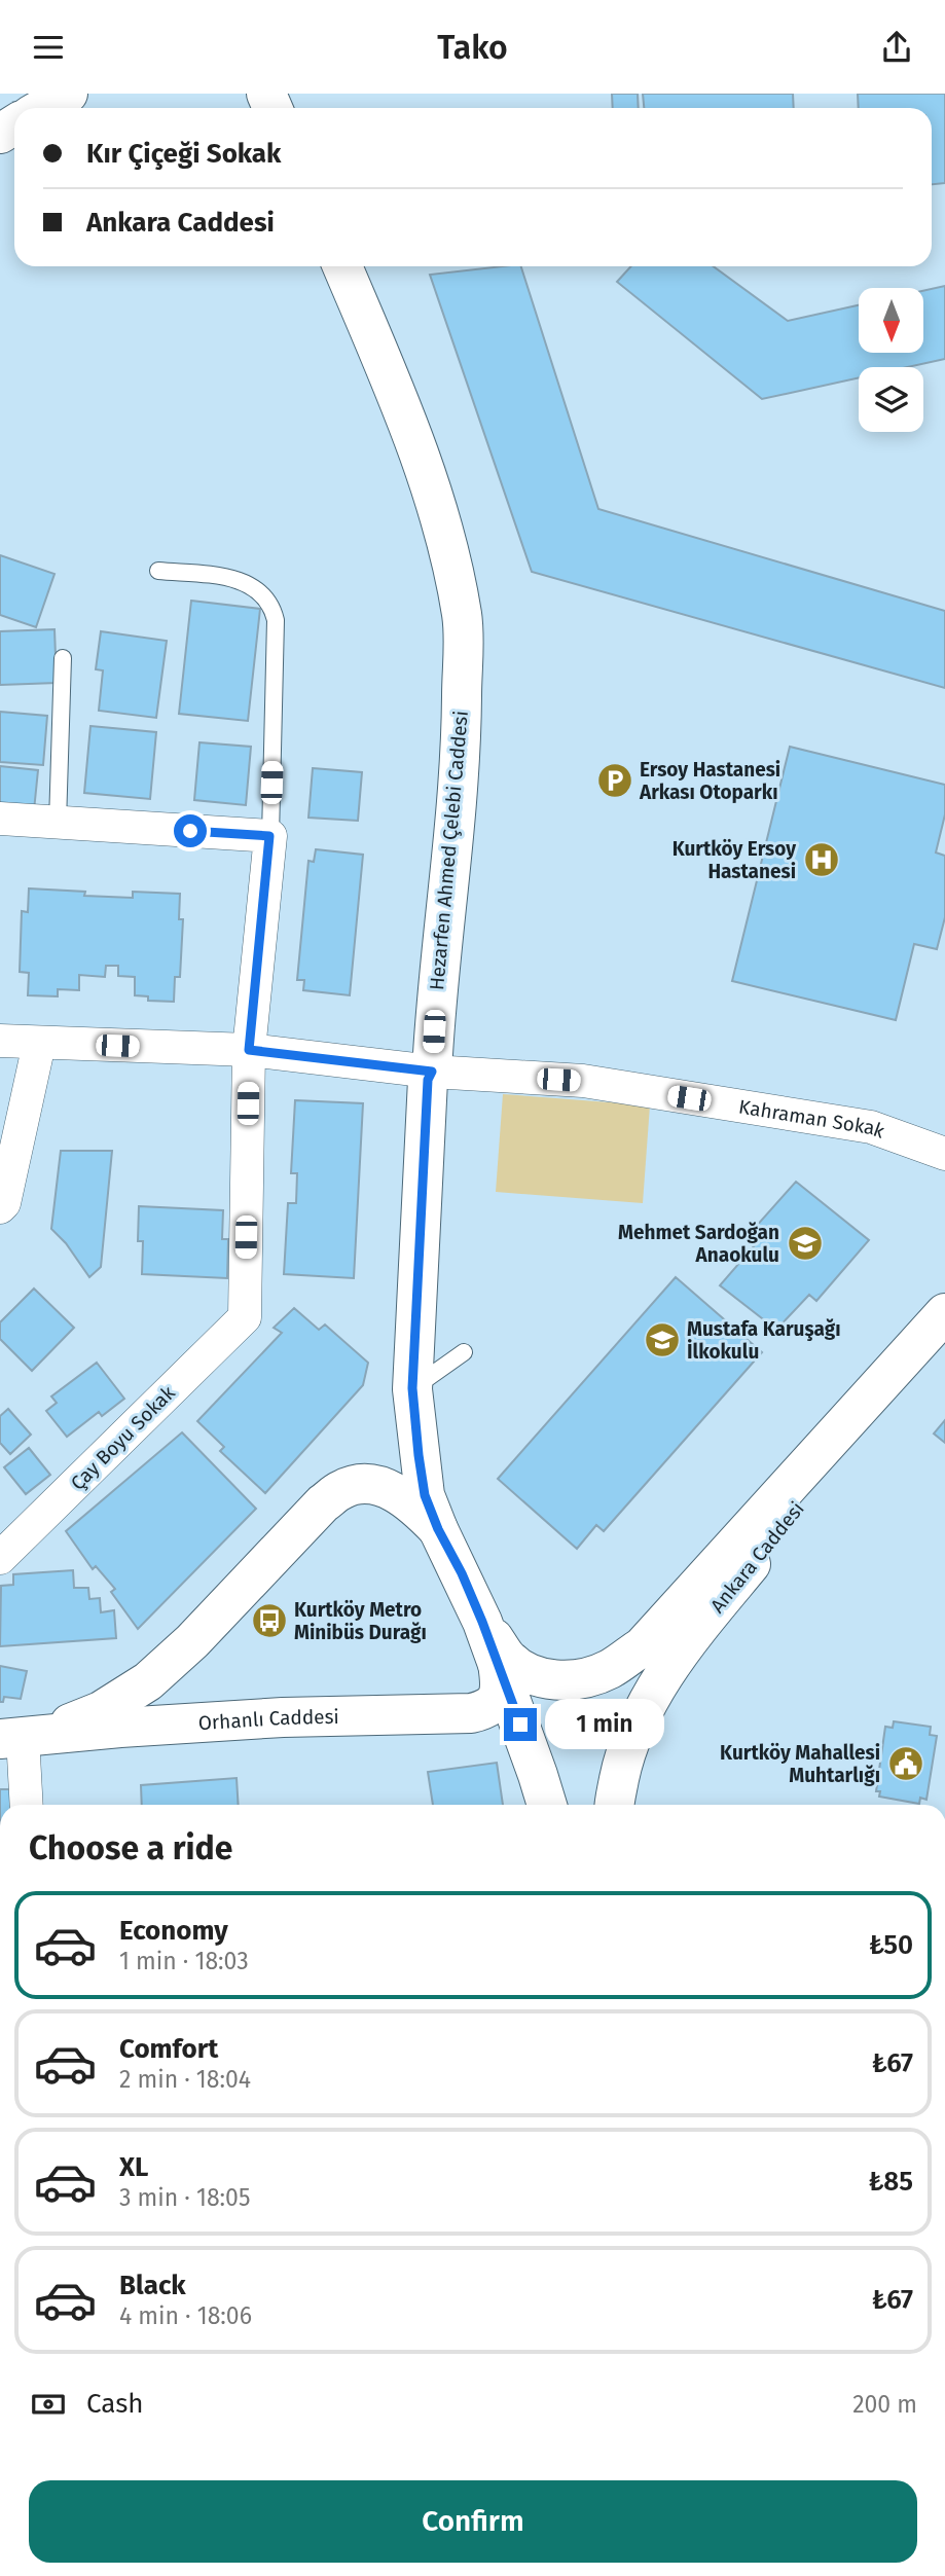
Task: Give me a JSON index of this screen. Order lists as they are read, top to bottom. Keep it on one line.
{"streets":{"main road":["Hezarfen Ahmed Çelebi Caddesi","Ankara Caddesi","Orhanlı Caddesi"],"street":["Kahraman Sokak","Çay Boyu Sokak"]},"crossings":[["Hezarfen Ahmed Çelebi Caddesi","Kahraman Sokak"],["Kahraman Sokak","Çay Boyu Sokak"]],"places":{"parking":["Ersoy Hastanesi Arkası Otoparkı"],"hospital":["Kurtköy Ersoy Hastanesi"],"school or university":["Mehmet Sardoğan Anaokulu","Mustafa Karuşağı İlkokulu"],"bus stop":["Kurtköy Metro Minibüs Durağı"],"public building":["Kurtköy Mahallesi Muhtarlığı"]},"north":"bottom","page":{"header":"Tako","banner":["Kır Çiçeği Sokak","Ankara Caddesi"],"bubble":"1 min","heading":"Choose a ride","list":[{"name":"Economy","note":"1 min · 18:03","value":"₺50"},{"name":"Comfort","note":"2 min · 18:04","value":"₺67"},{"name":"XL","note":"3 min · 18:05","value":"₺85"},{"name":"Black","note":"4 min · 18:06","value":"₺67"}],"pay":["Cash","200 m"],"buttons":"Confirm"}}
